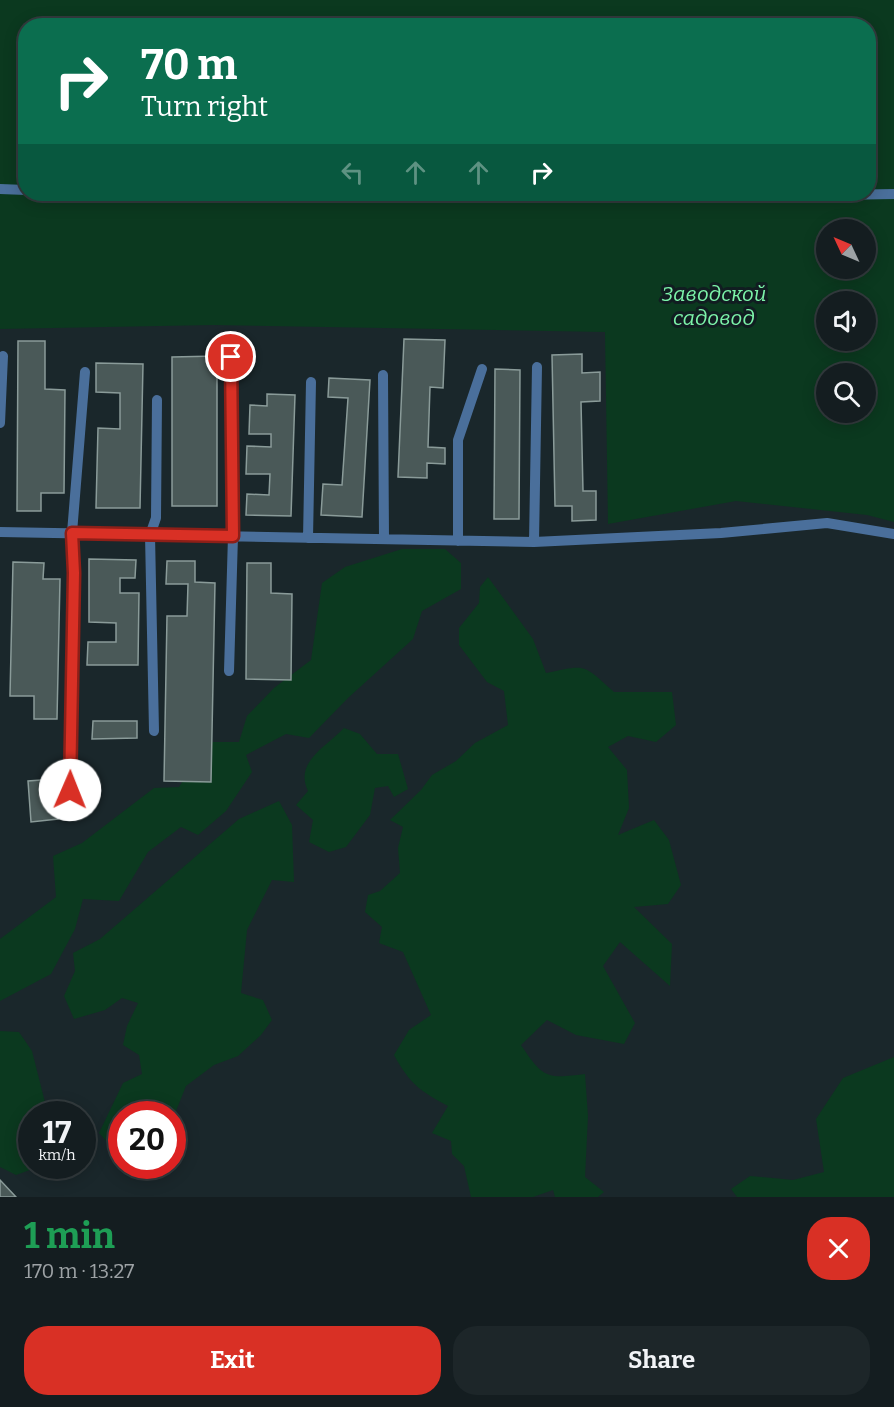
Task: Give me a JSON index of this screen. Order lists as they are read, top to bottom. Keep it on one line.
{"parks":["Заводской садовод"],"north":"top left","page":{"turn":["70 m","Turn right"],"speed":"17 km/h","limit":"20","heading":["1 min","170 m · 13:27"],"buttons":["Exit","Share"]}}
